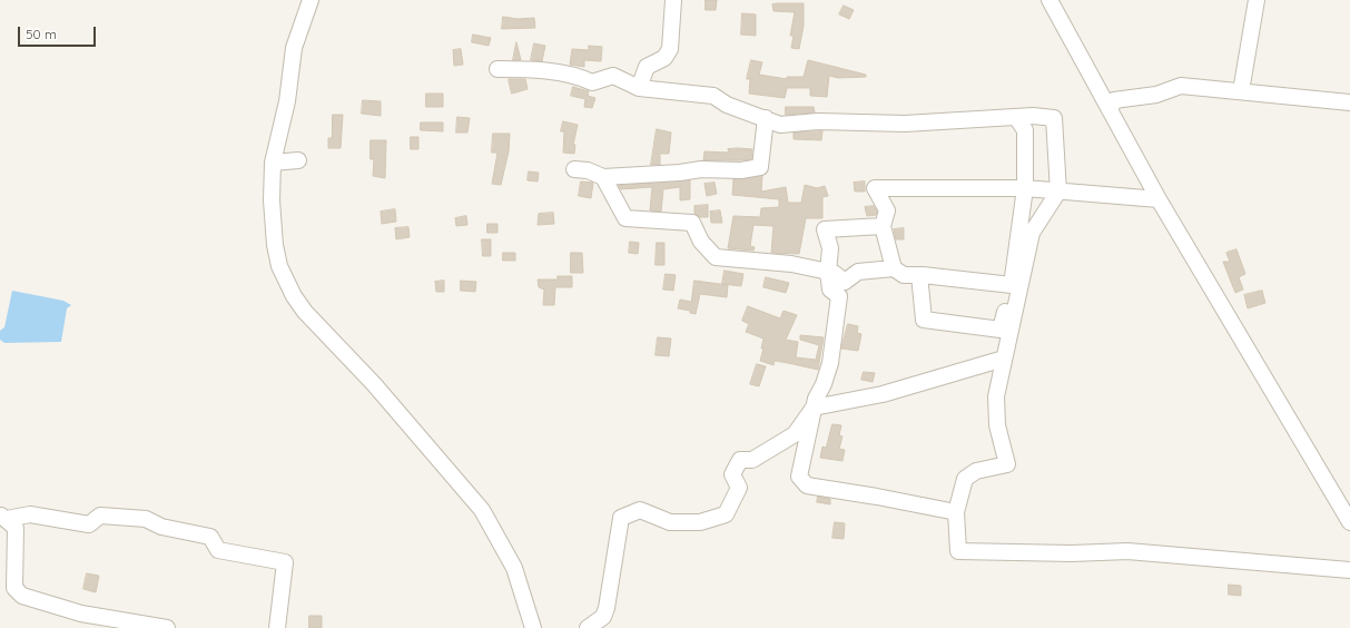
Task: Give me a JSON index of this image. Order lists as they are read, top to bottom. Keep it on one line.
{"scale_bar":"50 m"}
